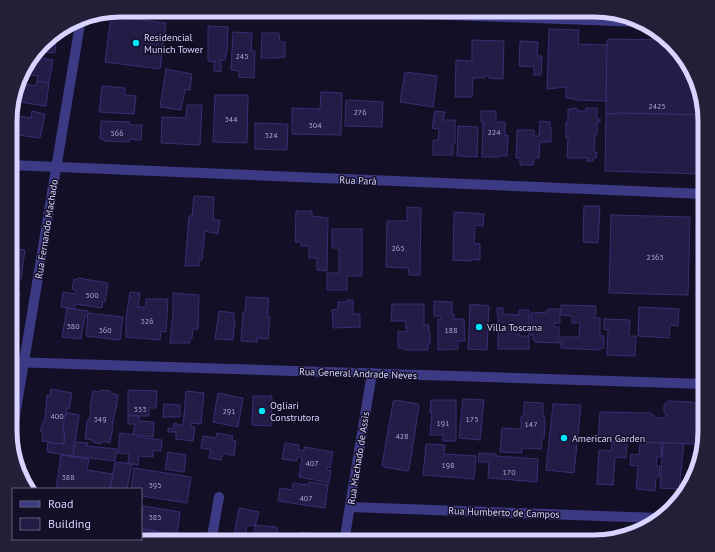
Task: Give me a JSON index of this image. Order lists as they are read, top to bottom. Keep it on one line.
{"streets":{"street":["Rua Pará","Rua Fernando Machado","Rua General Andrade Neves","Rua Machado de Assis","Rua Humberto de Campos"]},"crossings":[["Rua Pará","Rua Fernando Machado"],["Rua Fernando Machado","Rua General Andrade Neves"],["Rua General Andrade Neves","Rua Machado de Assis"],["Rua Machado de Assis","Rua Humberto de Campos"]],"places":["Residencial Munich Tower","Villa Toscana","Ogliari Construtora","American Garden"],"house_numbers":["245","2425","276","344","304","224","566","324","265","2363","500","326","380","360","188","333","291","400","349","175","191","147","428","407","198","170","388","395","407","385"],"legend":["Road","Building"]}
